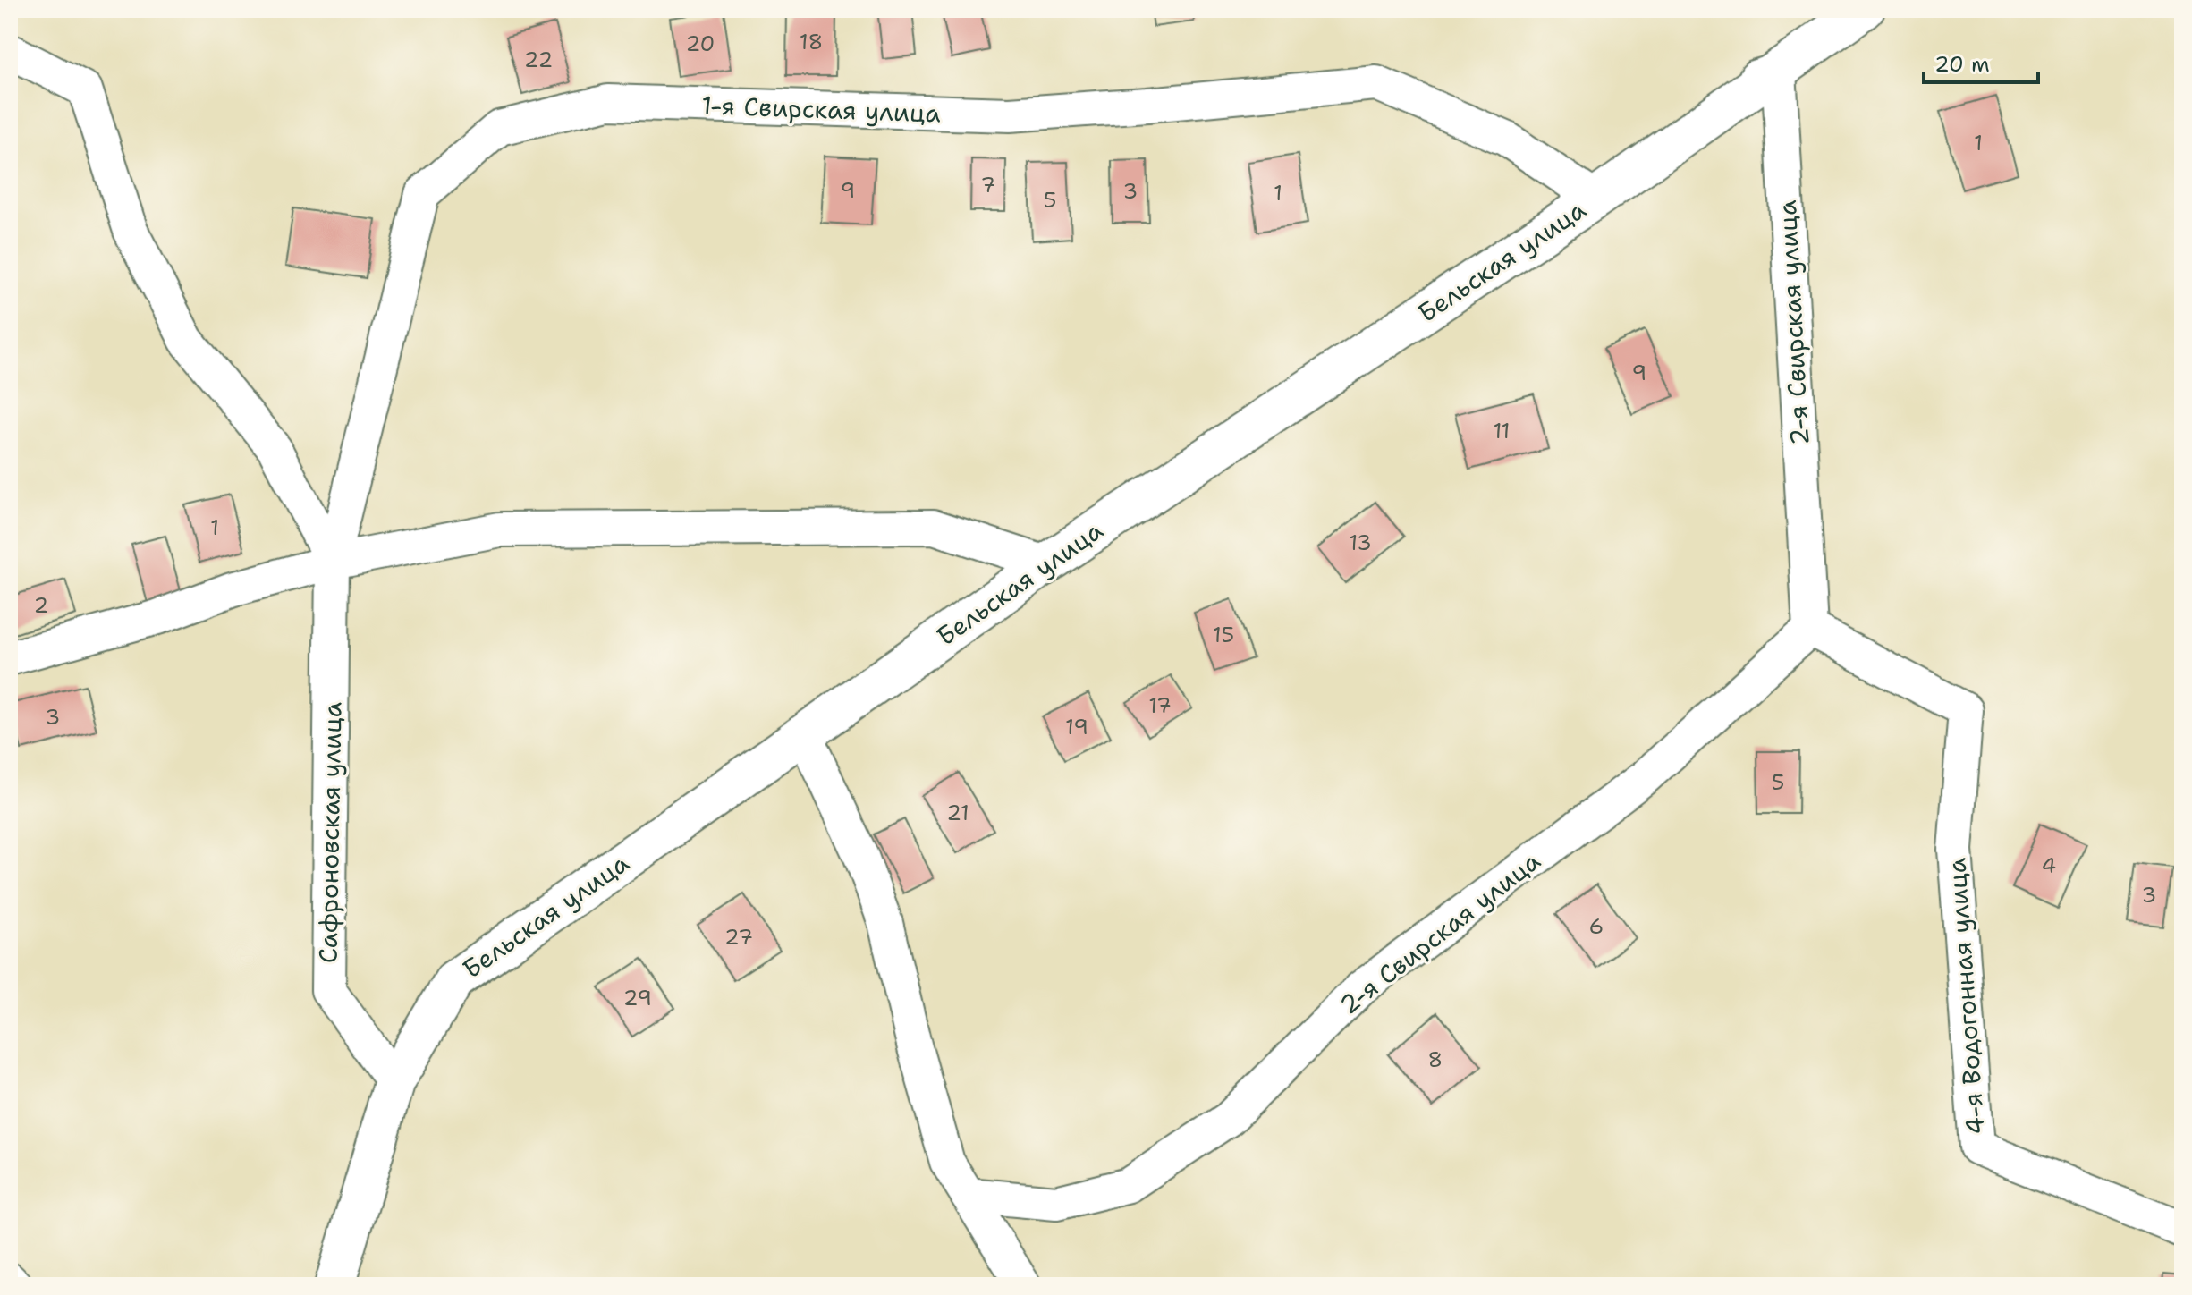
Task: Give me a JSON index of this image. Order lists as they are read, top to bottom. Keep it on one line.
{"streets":{"street":["1-я Свирская улица","Бельская улица","2-я Свирская улица","Сафроновская улица","4-я Водогонная улица"]},"crossings":[["1-я Свирская улица","Бельская улица"],["1-я Свирская улица","Сафроновская улица"],["Бельская улица","2-я Свирская улица"],["Бельская улица","Сафроновская улица"],["2-я Свирская улица","4-я Водогонная улица"]],"house_numbers":["18","20","22","1","7","9","3","1","5","9","11","1","13","2","15","17","3","19","5","21","4","3","6","27","29","8"],"scale_bar":"20 m"}
